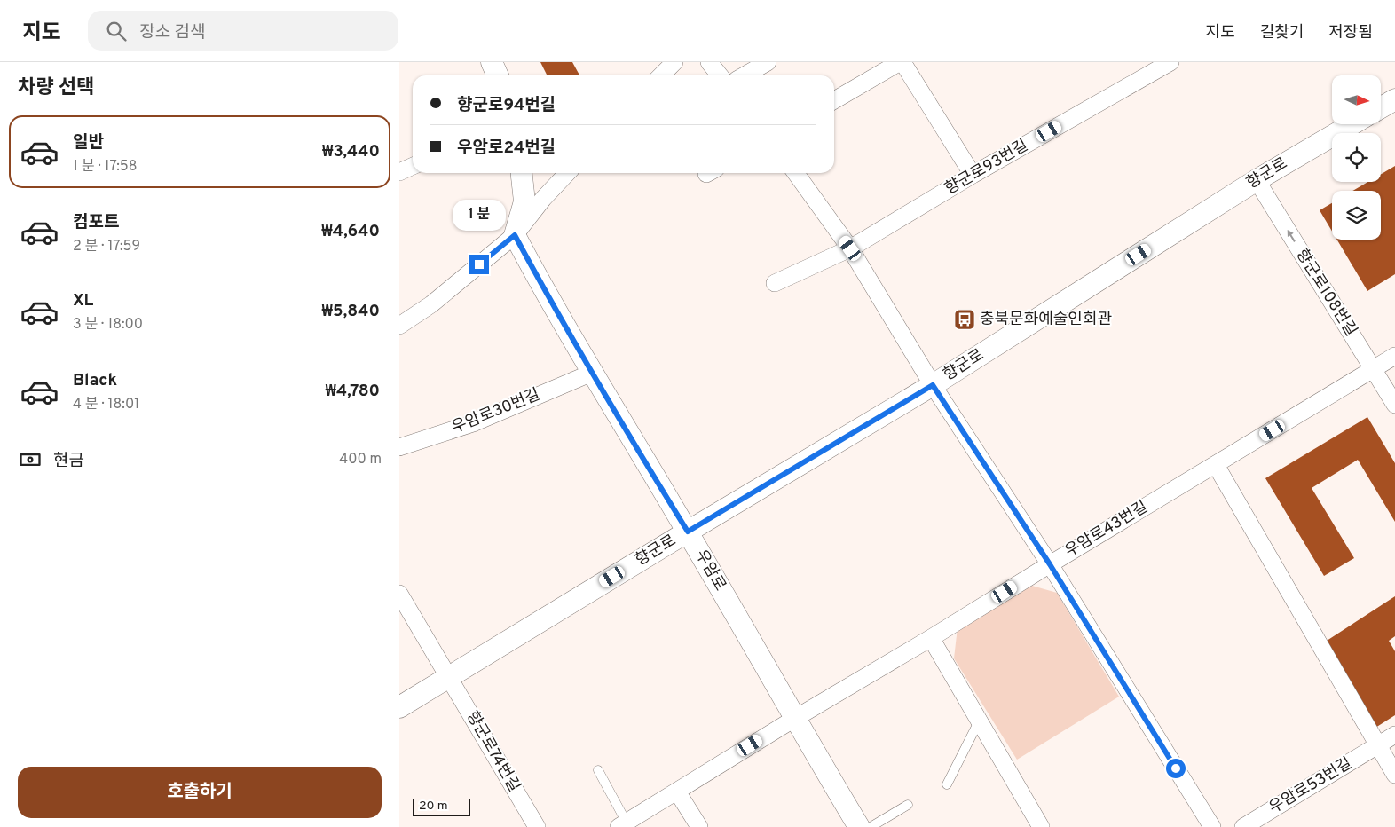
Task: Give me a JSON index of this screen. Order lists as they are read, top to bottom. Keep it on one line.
{"streets":{"street":["향군로93번길","향군로","향군로108번길","우암로30번길","우암로43번길","우암로","향군로74번길","우암로53번길"]},"crossings":[["향군로","향군로108번길"],["향군로","우암로"],["향군로","향군로74번길"],["향군로108번길","우암로43번길"],["우암로30번길","우암로"],["우암로43번길","우암로"]],"one_way":["향군로108번길"],"places":{"bus stop":["충북문화예술인회관"]},"scale_bar":"20 m","north":"right","page":{"header":"지도","search":"장소 검색","nav":["지도","길찾기","저장됨"],"heading":"차량 선택","banner":["향군로94번길","우암로24번길"],"list":[{"name":"일반","note":"1 분 · 17:58","value":"₩3,440"},{"name":"컴포트","note":"2 분 · 17:59","value":"₩4,640"},{"name":"XL","note":"3 분 · 18:00","value":"₩5,840"},{"name":"Black","note":"4 분 · 18:01","value":"₩4,780"}],"bubble":"1 분","pay":["현금","400 m"],"buttons":"호출하기","scale":"20 m"}}
